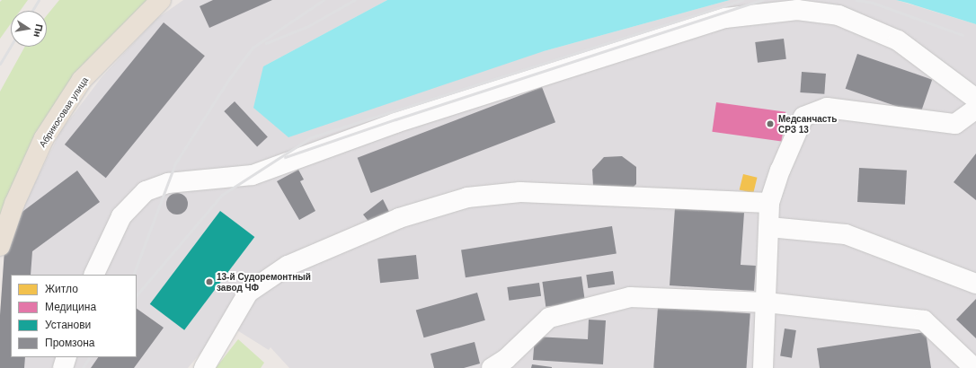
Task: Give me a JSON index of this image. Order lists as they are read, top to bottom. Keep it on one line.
{"streets":{"main road":["Абрикосовая улица"]},"places":["Медсанчасть СРЗ 13","13-й Судоремонтный завод ЧФ"],"legend":["Житло","Медицина","Установи","Промзона"],"north":"right"}
